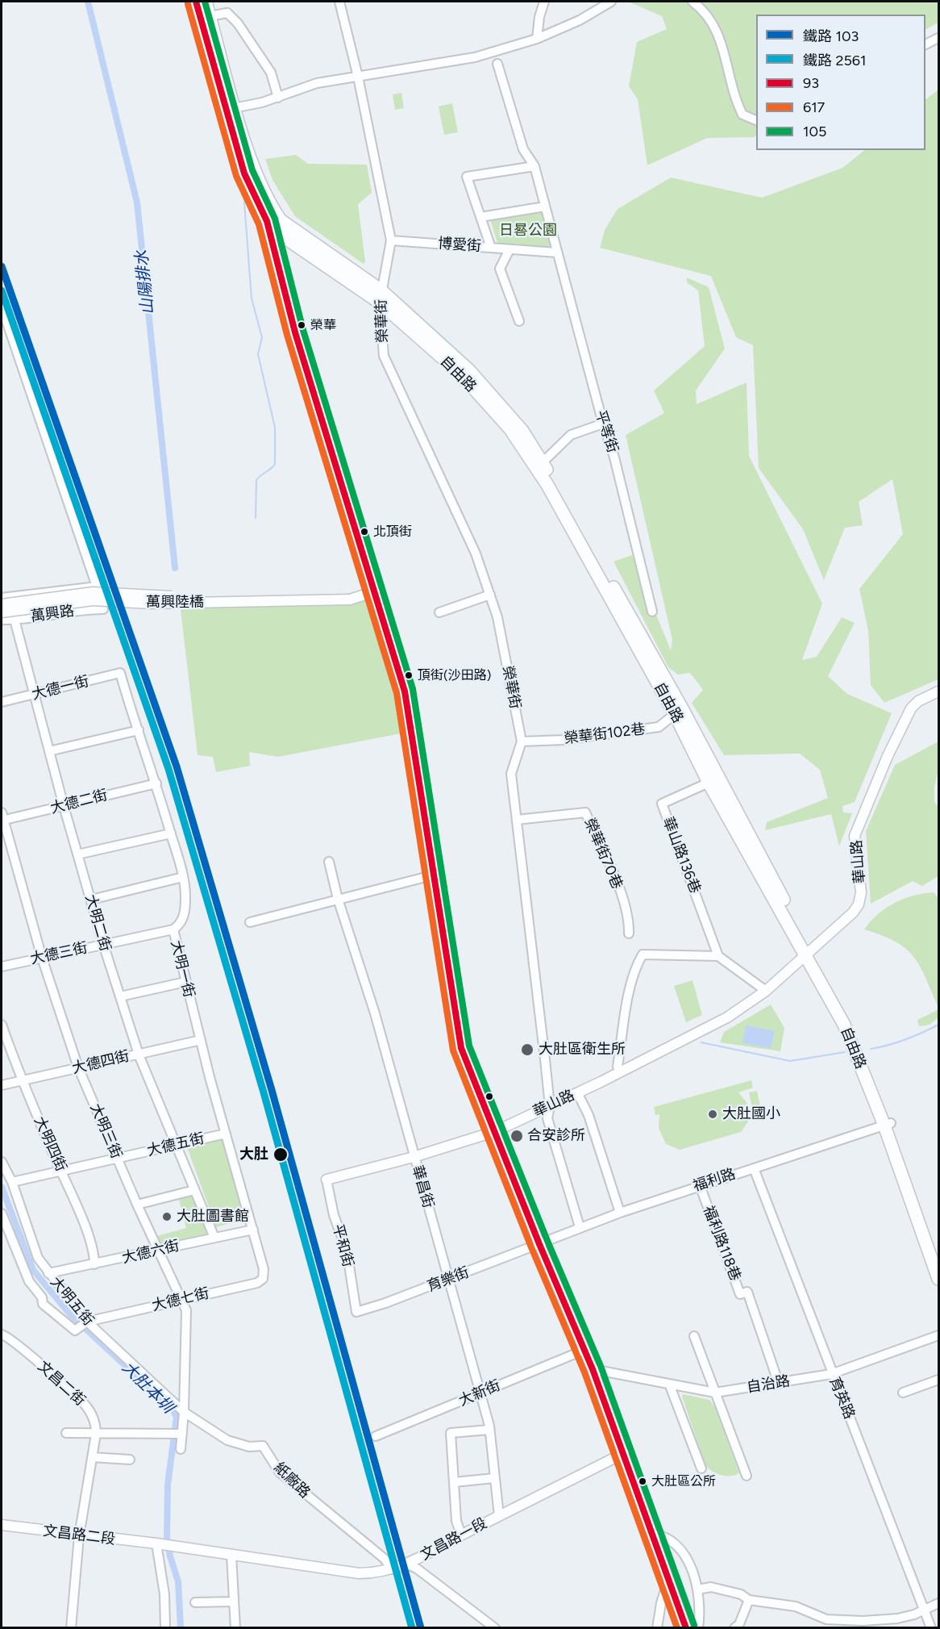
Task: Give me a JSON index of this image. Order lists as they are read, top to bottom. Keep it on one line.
{"streets":{"main road":["自由路"],"street":["博愛街","榮華街","平等街","萬興陸橋","萬興路","大德一街","榮華街102巷","大德二街","榮華街70巷","華山路136巷","華山路","大明二街","大德三街","大明一街","大德四街","大明三街","大明四街","大德五街","福利路","華昌街","福利路118巷","平和街","大德六街","育樂街","大德七街","大明五街","文昌二街","自治路","大新街","育英路","紙廠路","文昌路二段","文昌路一段"]},"crossings":[["博愛街","榮華街"],["博愛街","平等街"],["榮華街","自由路"],["榮華街","榮華街102巷"],["榮華街","榮華街70巷"],["榮華街","華山路"],["榮華街","福利路"],["自由路","榮華街102巷"],["自由路","華山路136巷"],["自由路","華山路"],["自由路","福利路"],["萬興路","大明二街"],["大德一街","大明二街"],["大德一街","大明一街"],["大德二街","大明二街"],["大德二街","大明一街"],["大德二街","大明三街"],["華山路","華昌街"],["華山路","平和街"],["大明二街","大德三街"],["大明二街","大德四街"],["大明二街","大德五街"],["大明二街","大德六街"],["大德三街","大明一街"],["大德三街","大明三街"],["大明一街","大德四街"],["大明一街","大德五街"],["大明一街","大德六街"],["大明一街","大德七街"],["大德四街","大明三街"],["大德四街","大明四街"],["大明三街","大德五街"],["大明三街","大德六街"],["大明三街","大德七街"],["大明三街","大明五街"],["大明三街","紙廠路"],["大明四街","大德五街"],["大明四街","大德六街"],["大德五街","大明五街"],["福利路","福利路118巷"],["福利路","育樂街"],["福利路","育英路"],["華昌街","育樂街"],["華昌街","大新街"],["華昌街","文昌路一段"],["福利路118巷","自治路"],["平和街","育樂街"],["大德六街","大明五街"],["大德七街","大明五街"],["大明五街","紙廠路"],["文昌二街","文昌路二段"],["自治路","育英路"],["紙廠路","文昌路一段"],["文昌路二段","文昌路一段"]],"water":["山陽排水","大肚本圳"],"parks":["日晷公園"],"places":["榮華","北頂街","頂街(沙田路)","大肚區衛生所","大肚國小","合安診所","大肚","大肚圖書館","大肚區公所"],"lines":["transit line 93","transit line 105","transit line 617","rail line 103","rail line 2561"],"legend":["鐵路 103","鐵路 2561","93","617","105"]}
